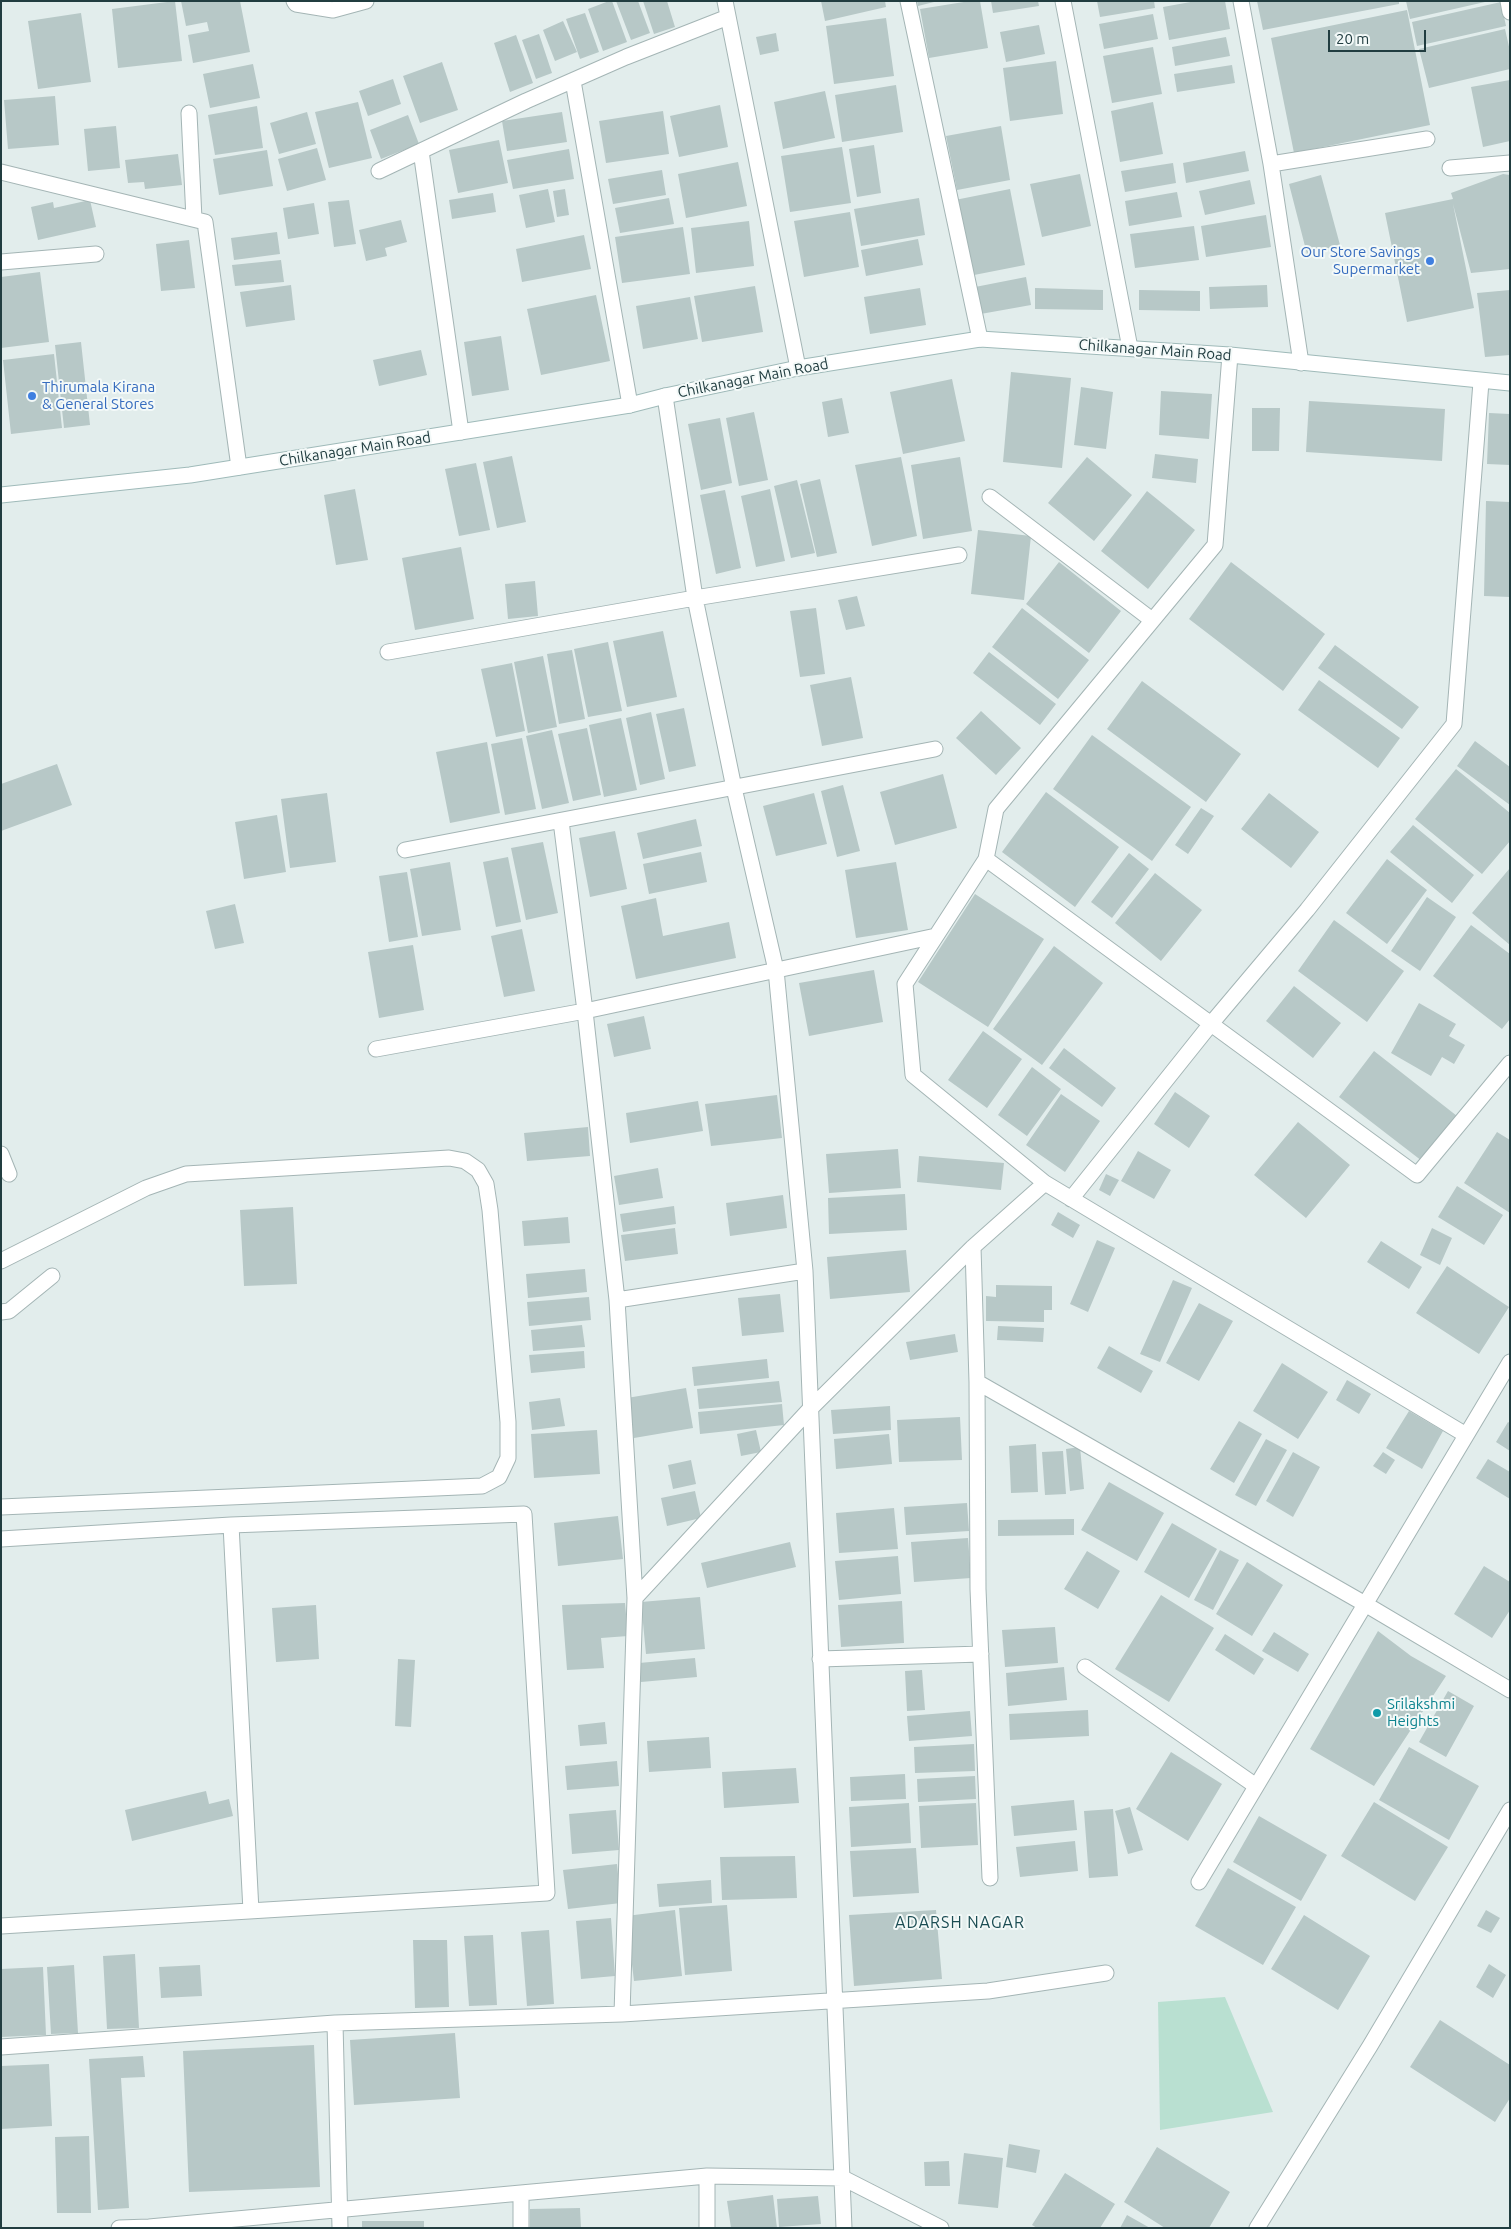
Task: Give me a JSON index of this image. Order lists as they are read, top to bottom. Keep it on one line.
{"streets":{"street":["Chilkanagar Main Road"]},"districts":["ADARSH NAGAR"],"places":["Our Store Savings Supermarket","Thirumala Kirana & General Stores","Srilakshmi Heights"],"scale_bar":"20 m"}
